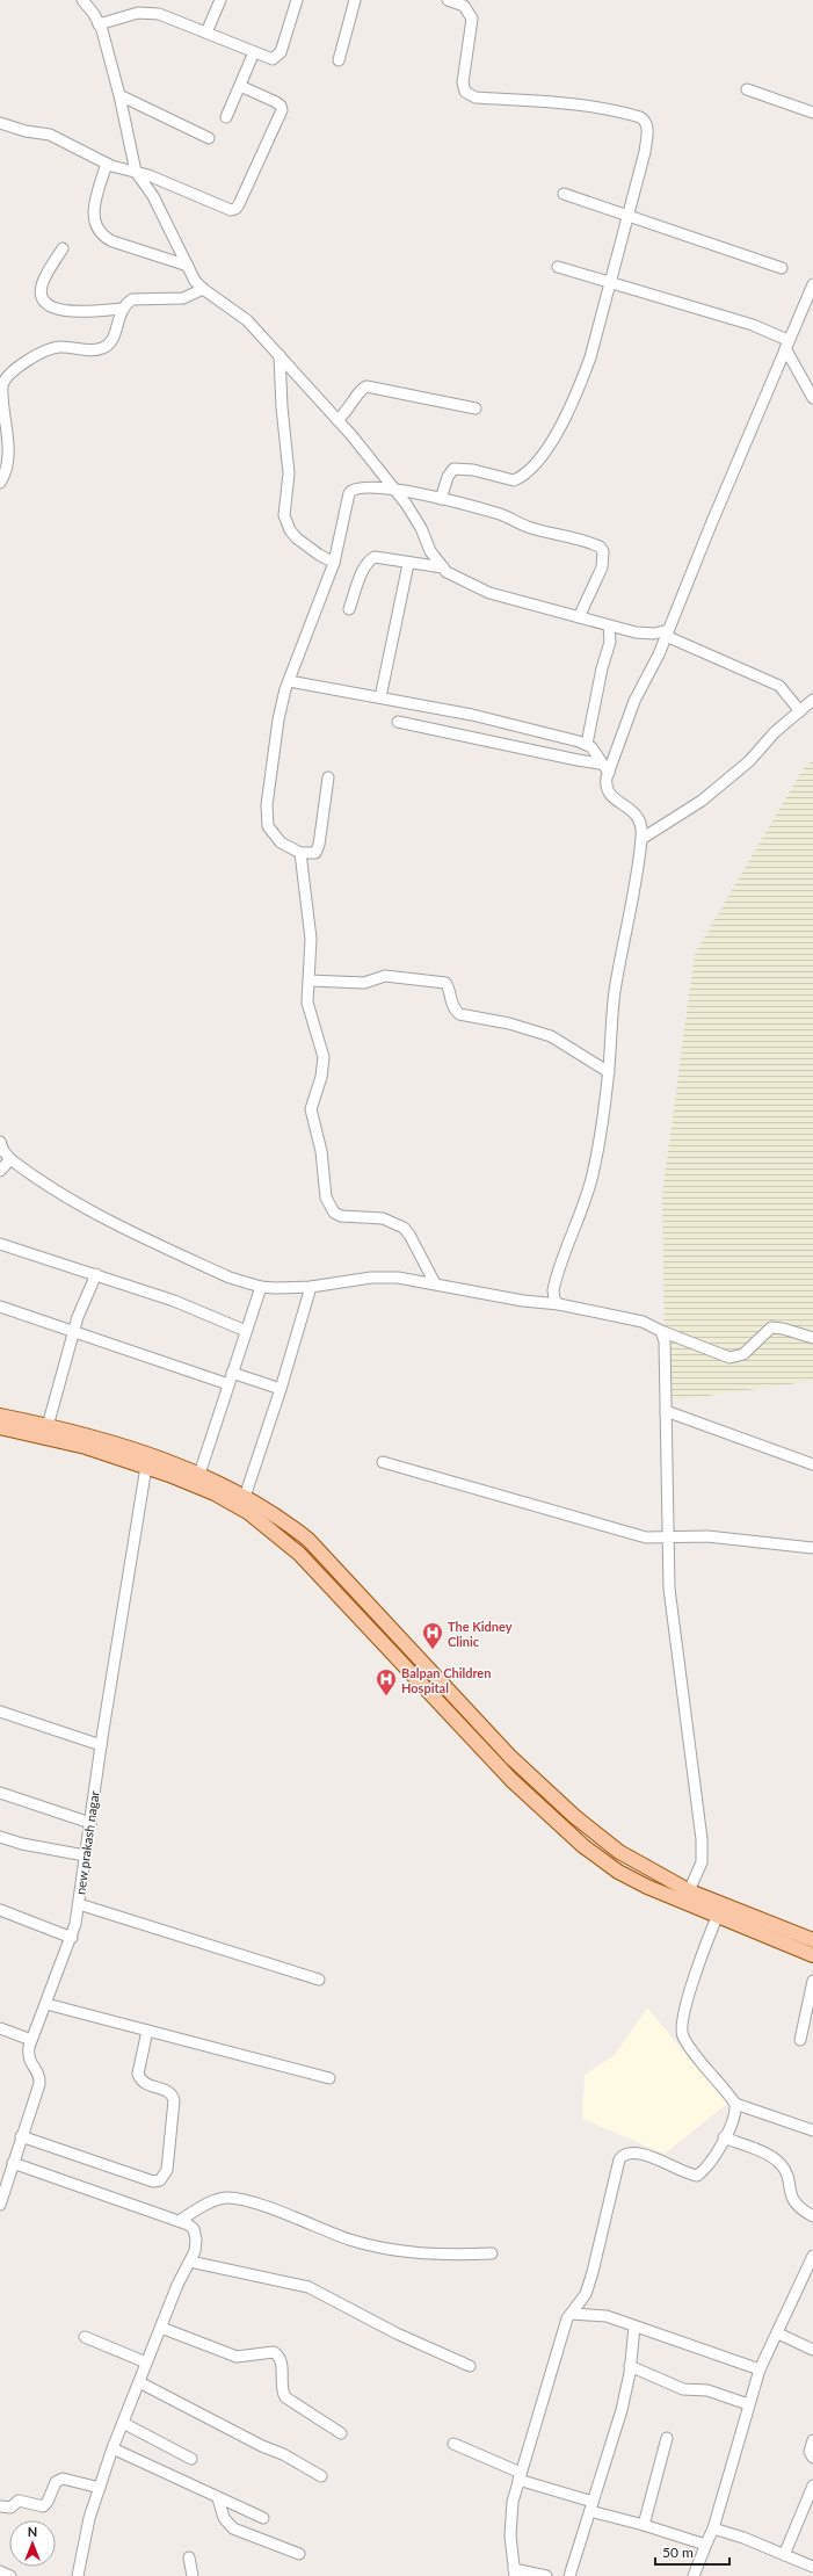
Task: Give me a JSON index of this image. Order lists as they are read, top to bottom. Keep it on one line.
{"streets":{"street":["new prakash nagar"]},"places":{"hospital":["The Kidney Clinic","Balpan Children Hospital"]},"scale_bar":"50 m","north":"top"}
